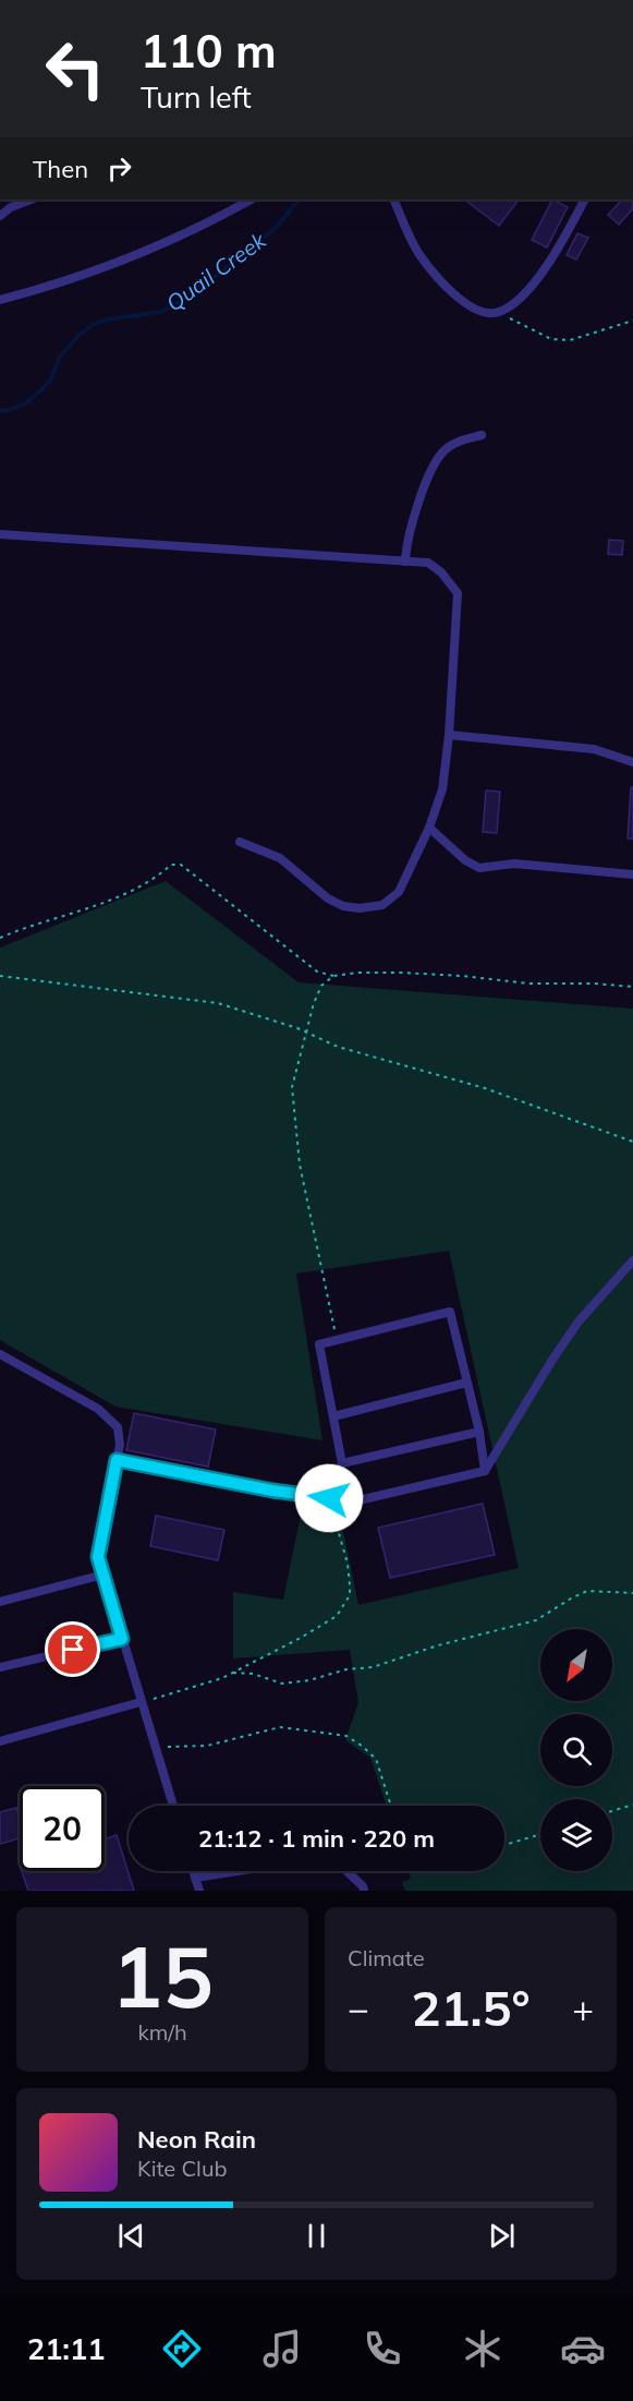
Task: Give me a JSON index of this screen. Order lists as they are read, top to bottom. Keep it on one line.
{"water":["Quail Creek"],"north":"bottom left","page":{"turn":["110 m","Turn left"],"then":"Then","limit":"20","trip":"21:12 · 1 min · 220 m","tile":[["15","km/h"],"Climate"],"heat":["−","21.5°","+"],"song":["Neon Rain","Kite Club"],"tabs":"21:11"}}
